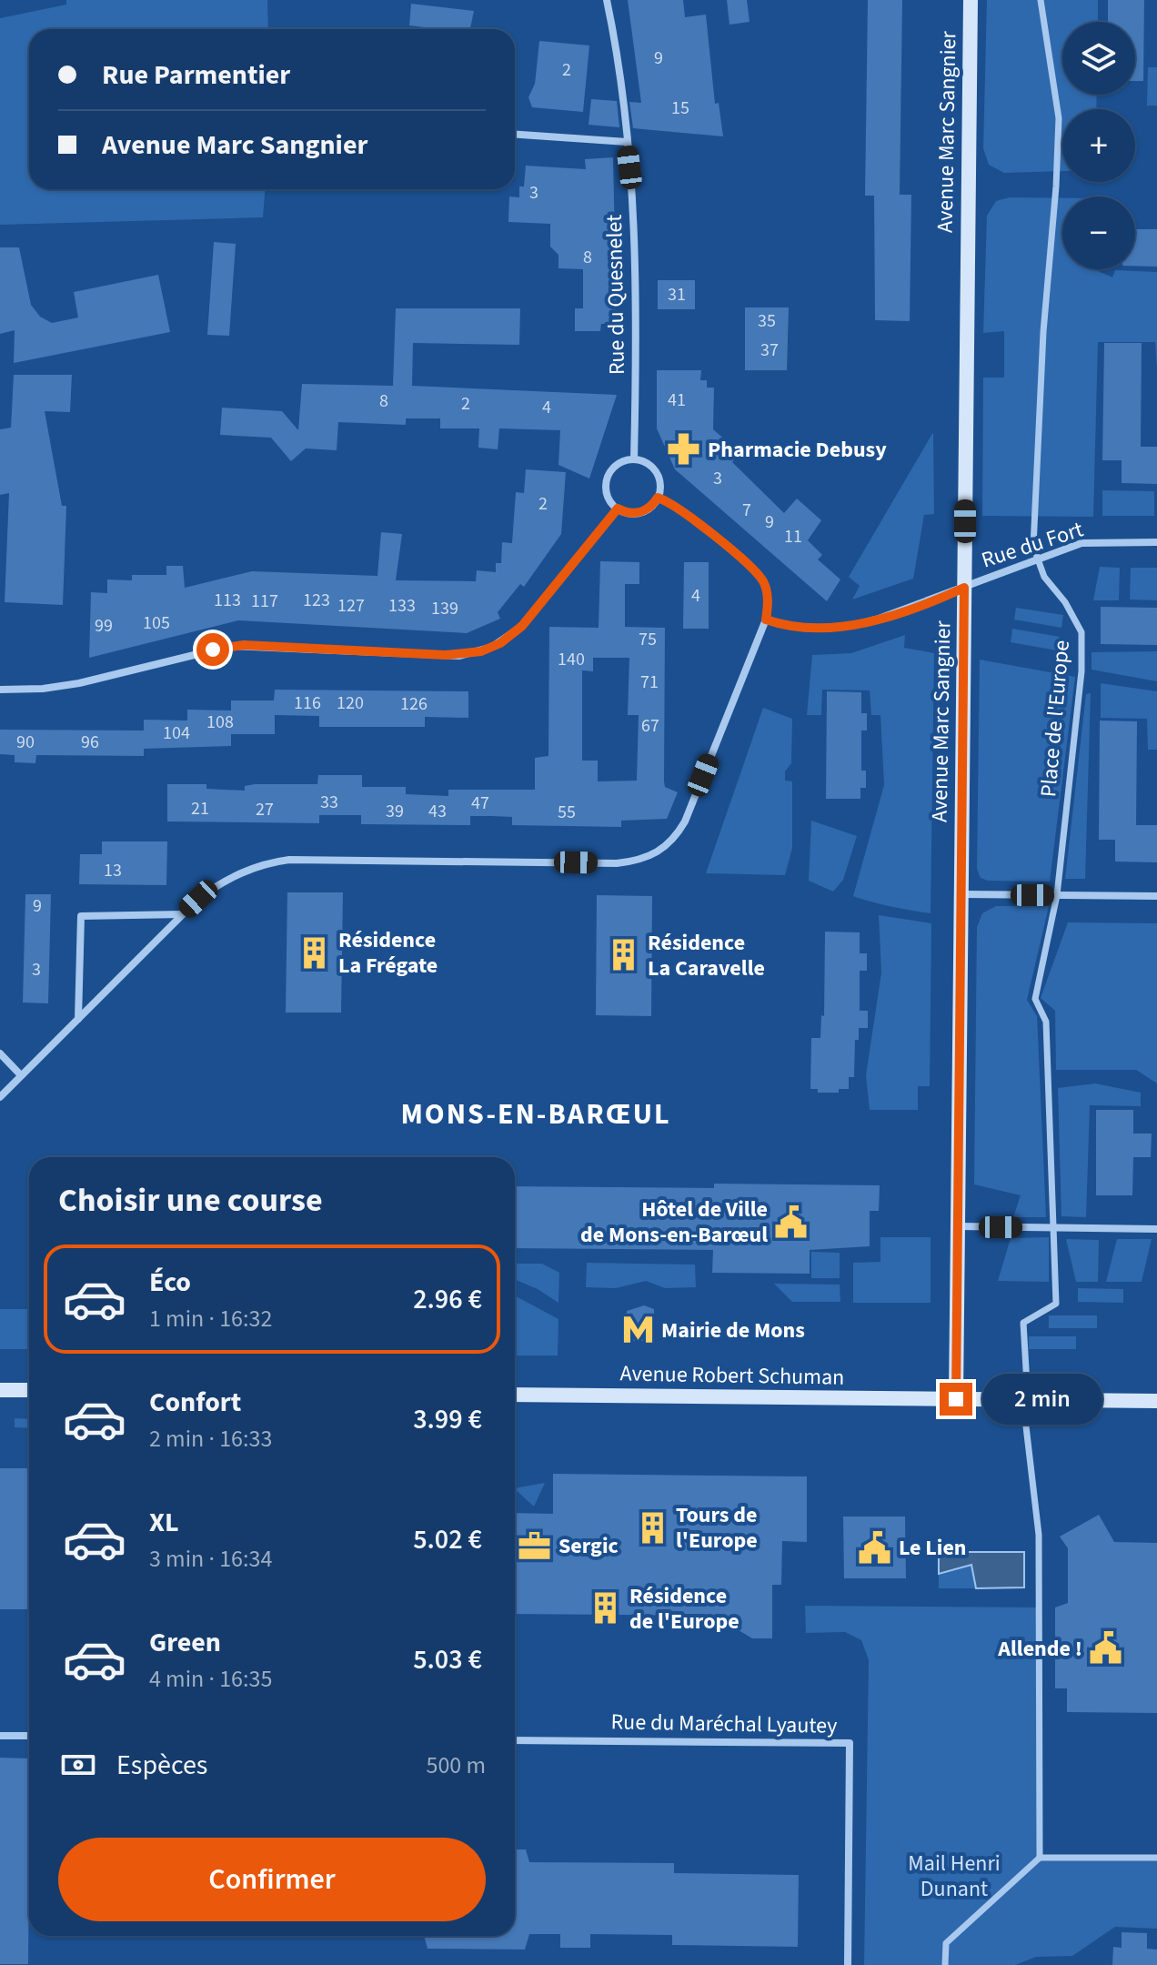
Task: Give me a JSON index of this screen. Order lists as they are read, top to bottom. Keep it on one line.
{"streets":{"main road":["Avenue Marc Sangnier","Avenue Robert Schuman"],"street":["Rue du Quesnelet","Rue du Fort","Place de l'Europe","Rue du Maréchal Lyautey"]},"crossings":[["Avenue Marc Sangnier","Rue du Fort"],["Avenue Marc Sangnier","Avenue Robert Schuman"],["Rue du Fort","Place de l'Europe"]],"districts":["MONS-EN-BARŒUL"],"parks":["Mail Henri Dunant"],"places":{"pharmacy":["Pharmacie Debusy"],"building":["Résidence La Frégate","Résidence La Caravelle","Tours de l'Europe","Résidence de l'Europe"],"public building":["Hôtel de Ville de Mons-en-Barœul","Le Lien","Allende !"],"metro station":["Mairie de Mons"],"office":["Sergic"]},"house_numbers":["9","2","15","3","8","31","35","37","41","8","2","4","3","2","7","9","11","4","113","123","117","127","133","139","105","99","75","140","71","116","120","126","108","67","104","90","96","33","47","21","27","39","43","55","13","9","3"],"page":{"map_buttons":["+","−"],"banner":["Rue Parmentier","Avenue Marc Sangnier"],"heading":"Choisir une course","list":[{"name":"Éco","note":"1 min · 16:32","value":"2.96 €"},{"name":"Confort","note":"2 min · 16:33","value":"3.99 €"},{"name":"XL","note":"3 min · 16:34","value":"5.02 €"},{"name":"Green","note":"4 min · 16:35","value":"5.03 €"}],"bubble":"2 min","pay":["Espèces","500 m"],"buttons":"Confirmer"}}
